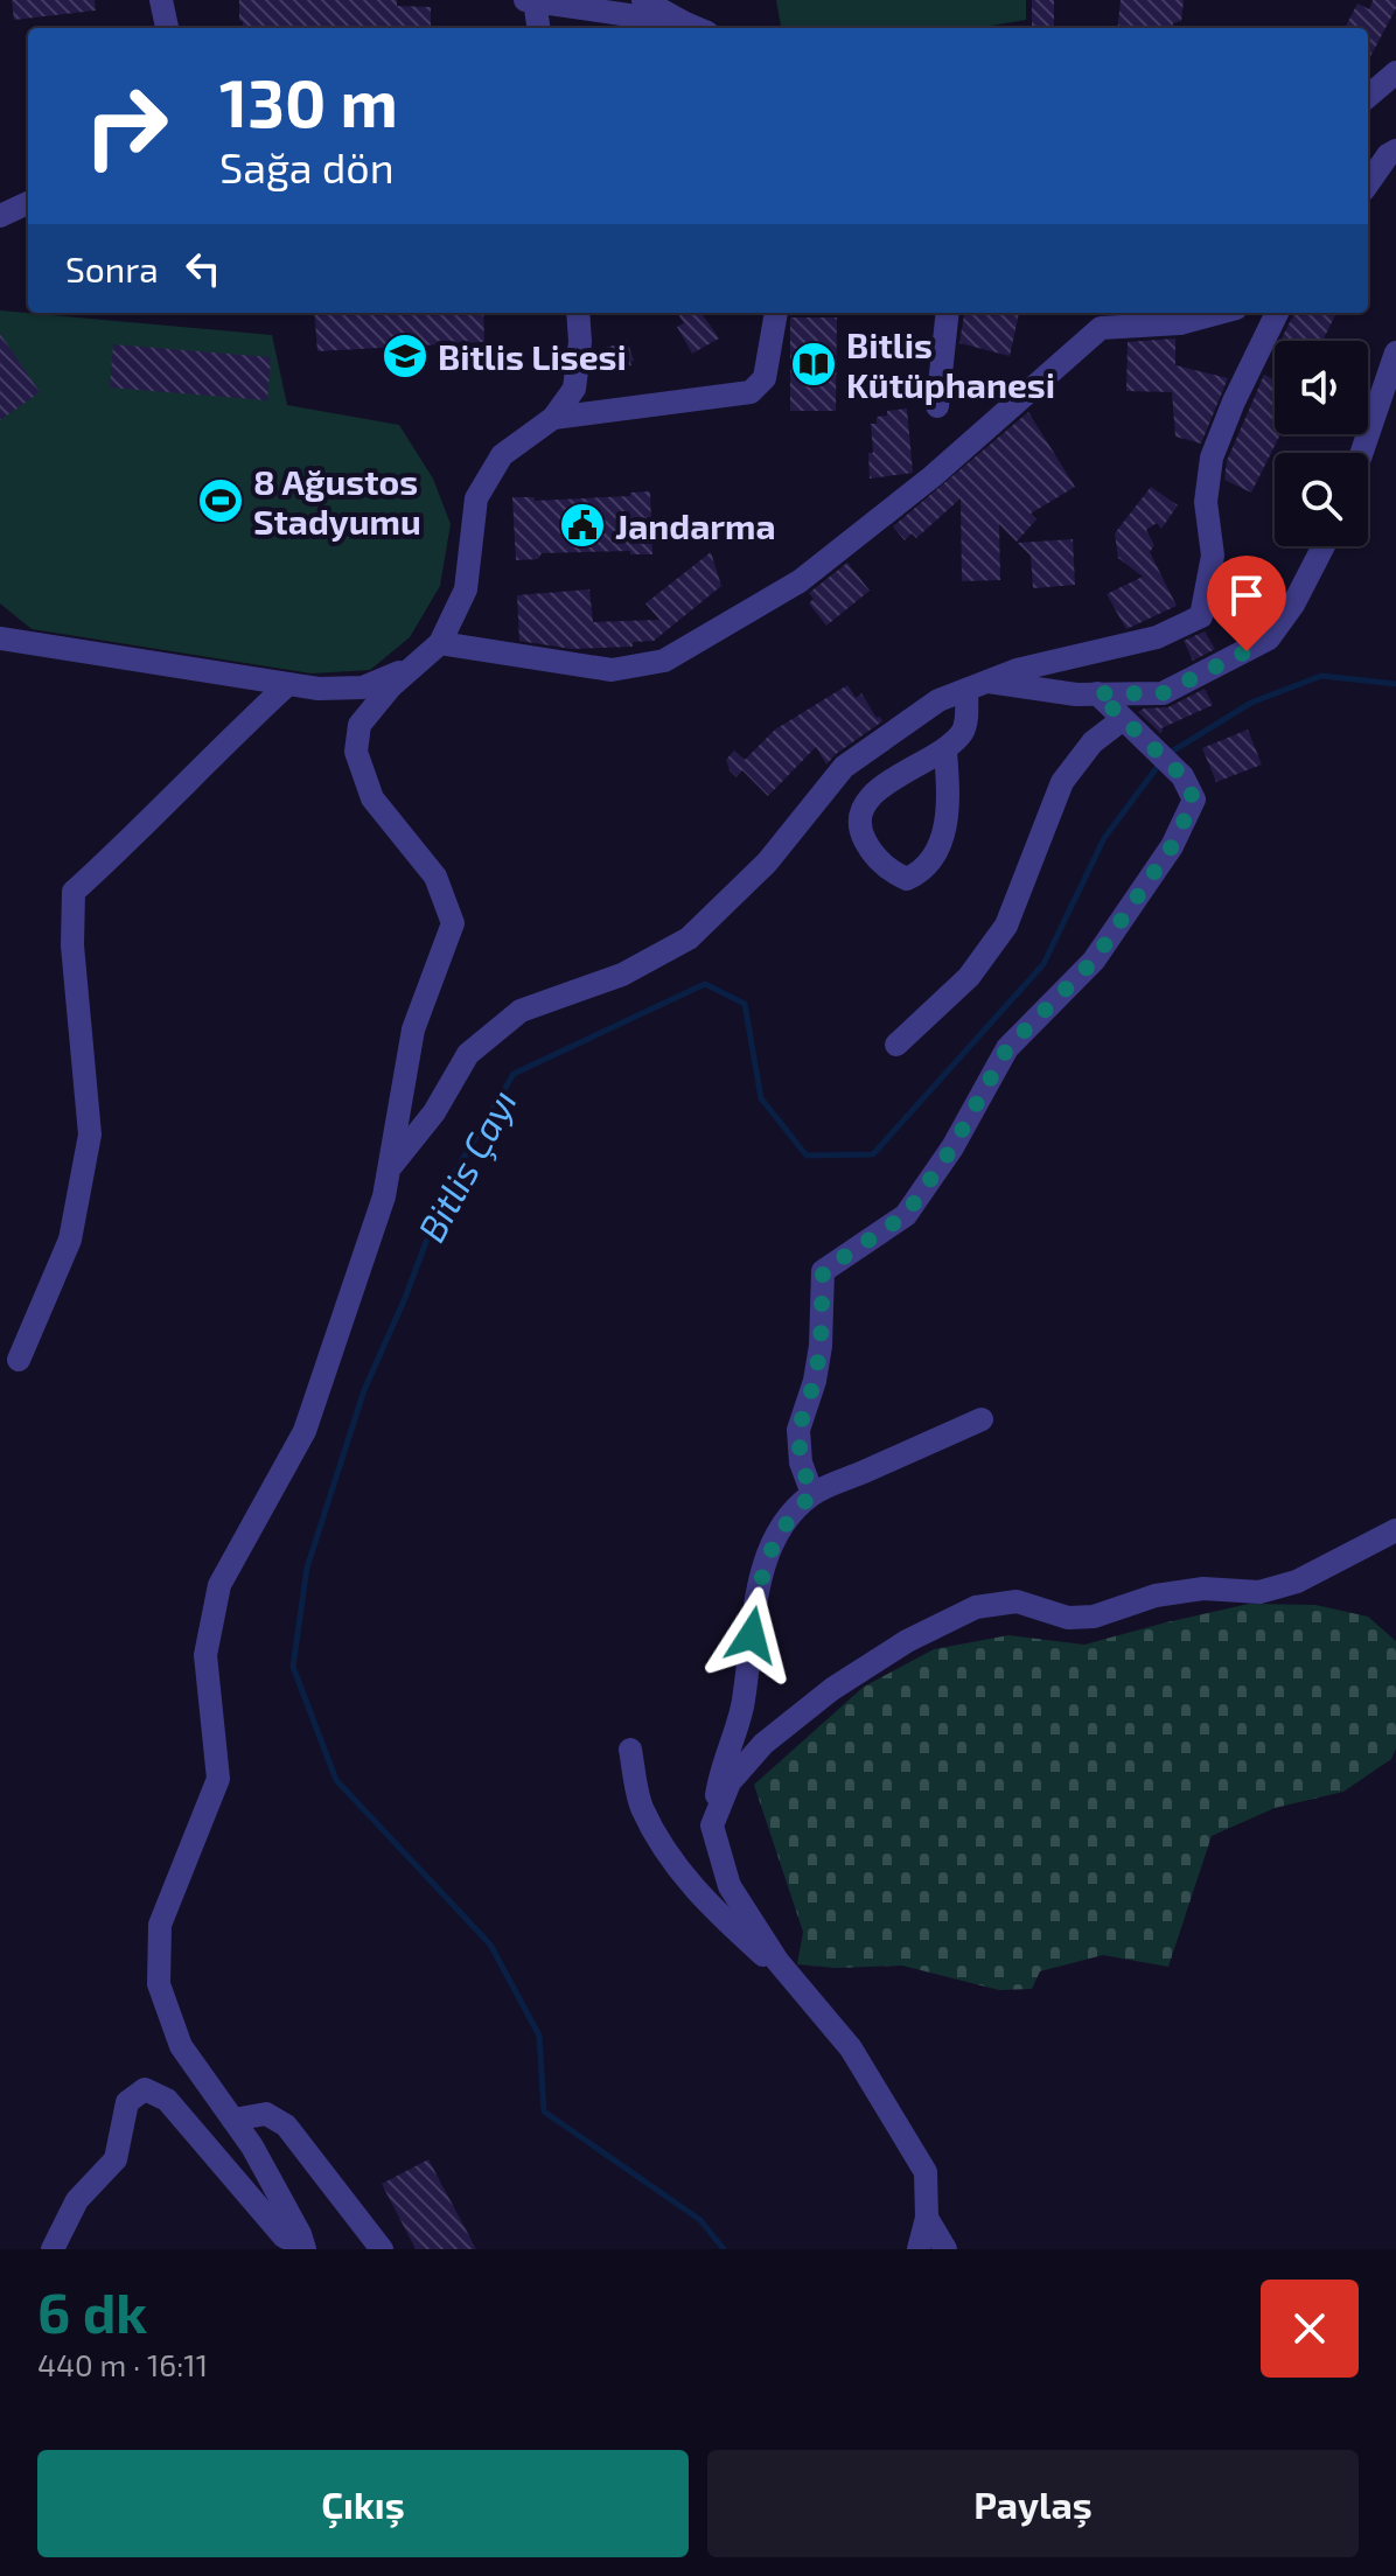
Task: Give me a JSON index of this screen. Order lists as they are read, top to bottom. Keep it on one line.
{"water":["Bitlis Çayı"],"places":{"school or university":["Bitlis Lisesi"],"library":["Bitlis Kütüphanesi"],"sports":["8 Ağustos Stadyumu"],"public building":["Jandarma"]},"page":{"turn":["130 m","Sağa dön"],"then":"Sonra","heading":["6 dk","440 m · 16:11"],"buttons":["Çıkış","Paylaş"]}}
